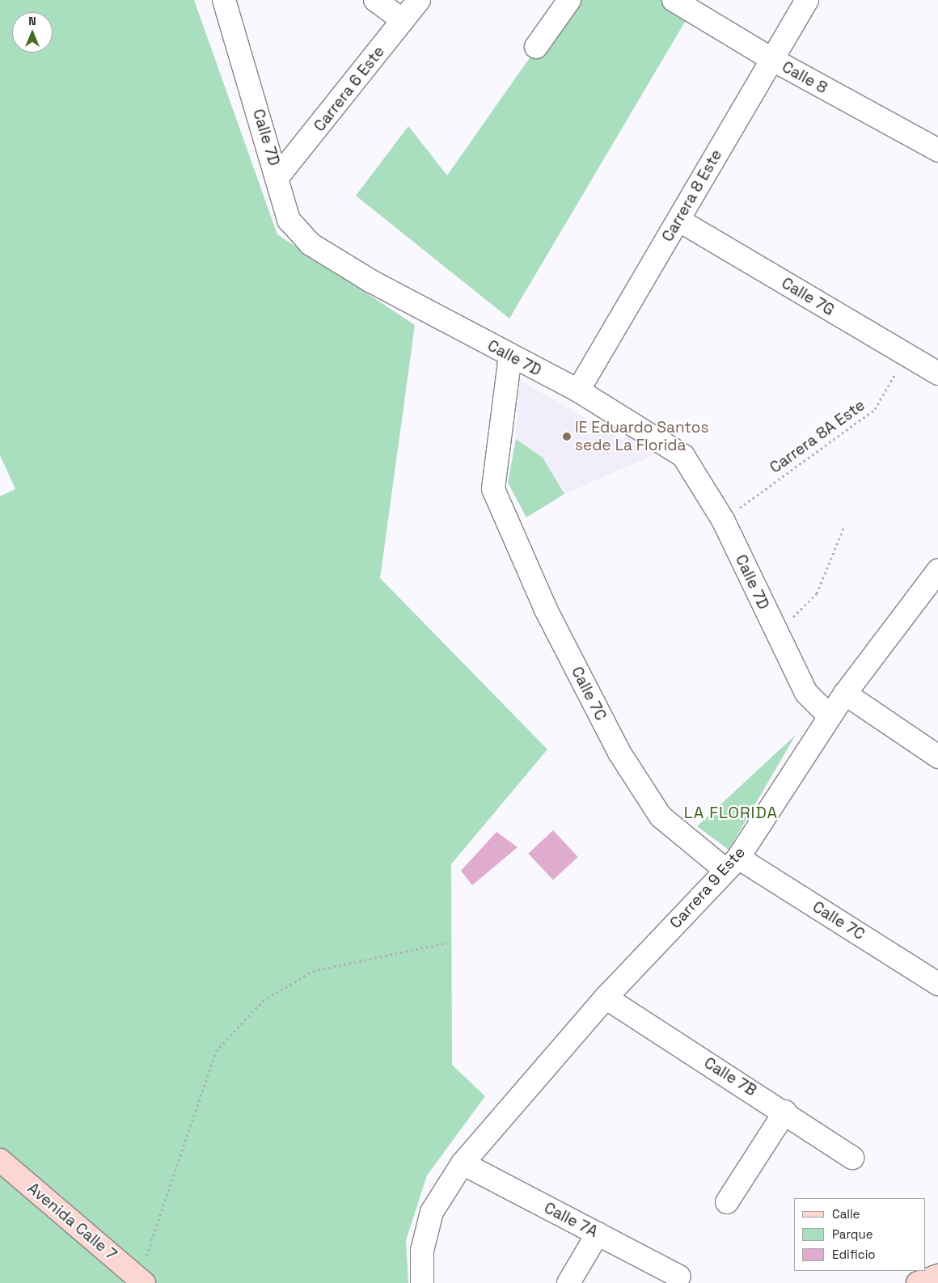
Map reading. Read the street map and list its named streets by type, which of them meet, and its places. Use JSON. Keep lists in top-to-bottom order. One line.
{"streets":{"main road":["Avenida Calle 7"],"street":["Calle 8","Carrera 6 Este","Calle 7D","Carrera 8 Este","Calle 7G","Calle 7C","Carrera 9 Este","Calle 7B","Calle 7A"],"path":["Carrera 8A Este"]},"crossings":[["Calle 8","Carrera 8 Este"],["Carrera 6 Este","Calle 7D"],["Calle 7D","Carrera 8 Este"],["Calle 7D","Carrera 8A Este"],["Calle 7D","Calle 7C"],["Calle 7D","Carrera 9 Este"],["Carrera 8 Este","Calle 7G"],["Calle 7G","Carrera 8A Este"],["Calle 7C","Carrera 9 Este"],["Carrera 9 Este","Calle 7B"],["Carrera 9 Este","Calle 7A"]],"districts":["LA FLORIDA"],"places":["IE Eduardo Santos sede La Florida"],"legend":["Calle","Parque","Edificio"],"north":"top"}
